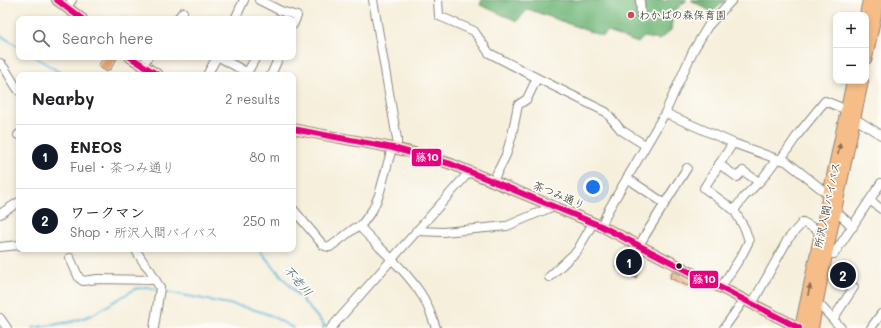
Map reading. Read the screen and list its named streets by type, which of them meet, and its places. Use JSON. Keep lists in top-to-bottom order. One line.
{"streets":{"highway":["所沢入間バイパス"],"main road":["茶つみ通り"]},"crossings":[["茶つみ通り","所沢入間バイパス"]],"water":["不老川"],"places":["わかばの森保育園"],"lines":["transit line 藤10"],"page":{"map_buttons":["+","−"],"search":"Search here","heading":["Nearby","2 results"],"list":[{"mark":"1","name":"ENEOS","note":"Fuel · 茶つみ通り","value":"80 m"},{"mark":"2","name":"ワークマン","note":"Shop · 所沢入間バイパス","value":"250 m"}],"pins":["1","2"]}}
